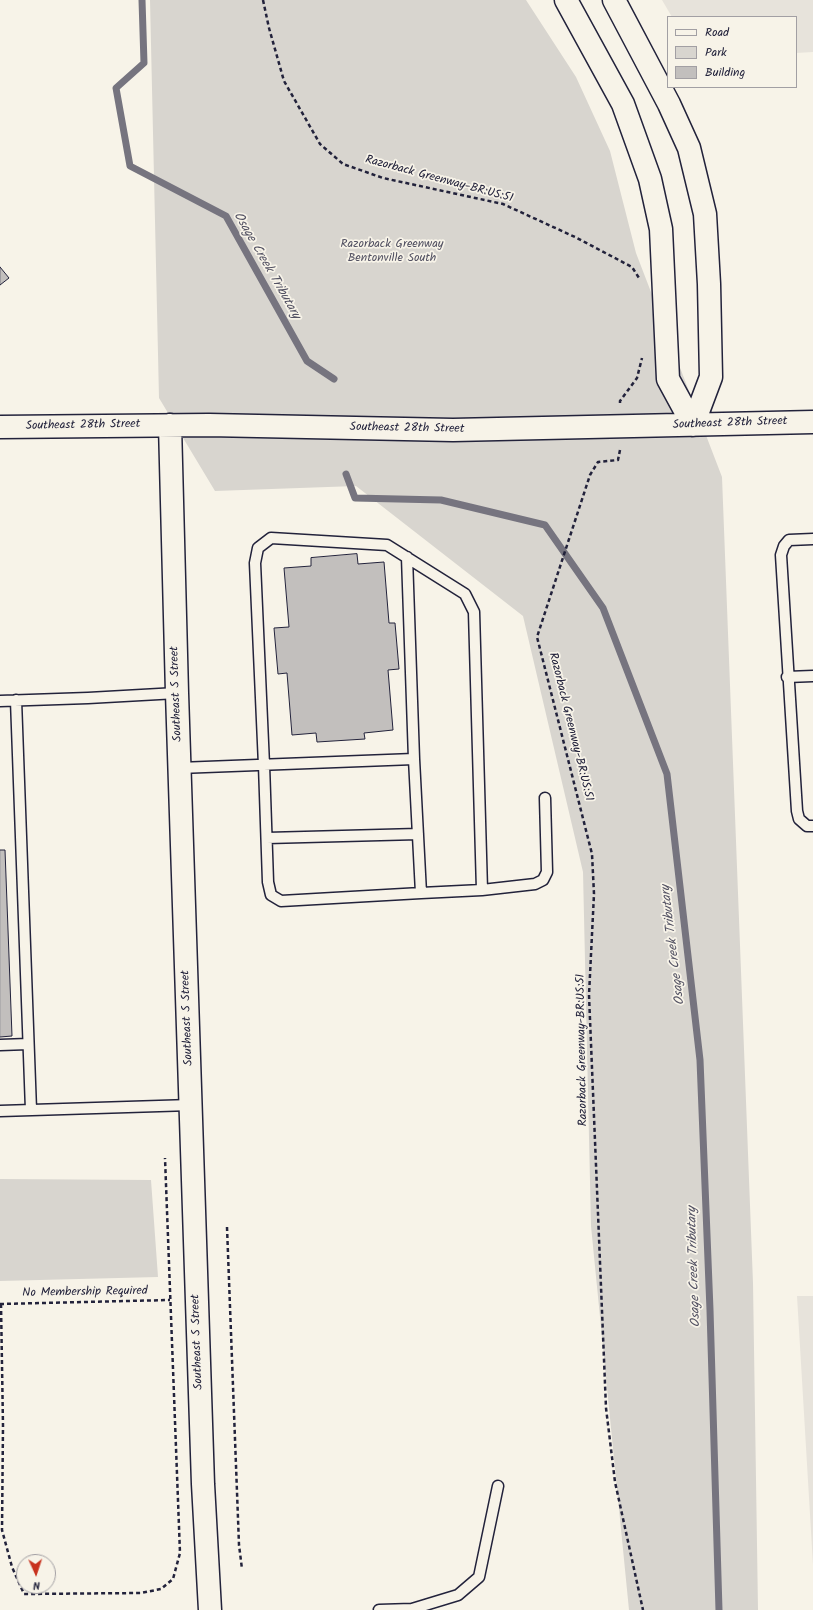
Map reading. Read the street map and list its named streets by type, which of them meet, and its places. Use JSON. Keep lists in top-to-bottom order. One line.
{"streets":{"main road":["Southeast 28th Street","Southeast S Street"],"path":["Razorback Greenway-BR:US:51","No Membership Required"]},"crossings":[["Southeast 28th Street","Southeast S Street"]],"water":["Osage Creek Tributary"],"parks":["Razorback Greenway Bentonville South"],"legend":["Road","Park","Building"],"north":"bottom"}
